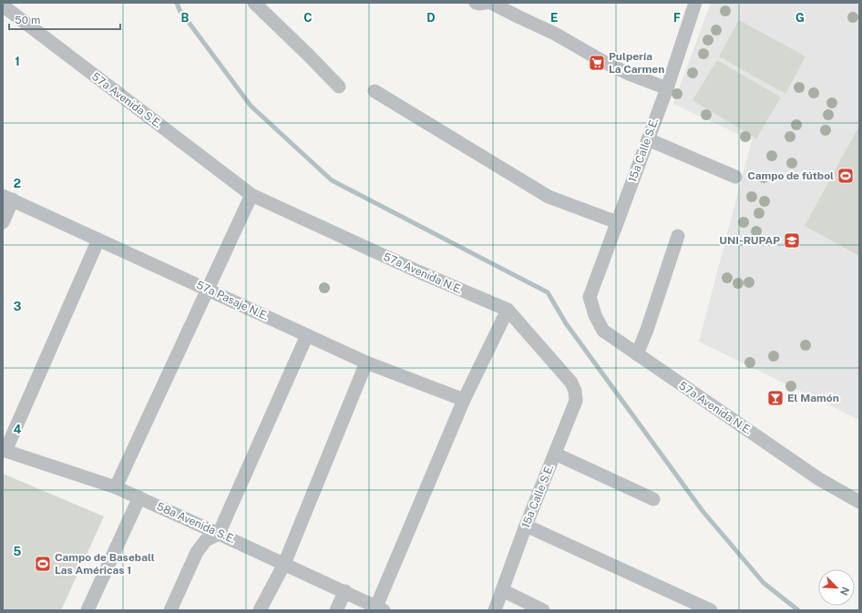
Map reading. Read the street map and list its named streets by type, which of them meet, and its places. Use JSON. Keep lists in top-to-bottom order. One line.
{"streets":{"street":["57a Avenida S.E.","15a Calle S.E.","57a Avenida N.E.","57a Pasaje N.E.","58a Avenida S.E."]},"crossings":[["57a Avenida S.E.","57a Avenida N.E."],["15a Calle S.E.","57a Avenida N.E."]],"places":{"supermarket":["Pulpería La Carmen"],"sports":["Campo de fútbol","Campo de Baseball Las Américas 1"],"school or university":["UNI-RUPAP"],"bar":["El Mamón"]},"scale_bar":"50 m","north":"bottom right","grid":{"columns":["B","C","D","E","F","G"],"rows":["1","2","3","4","5"]}}
